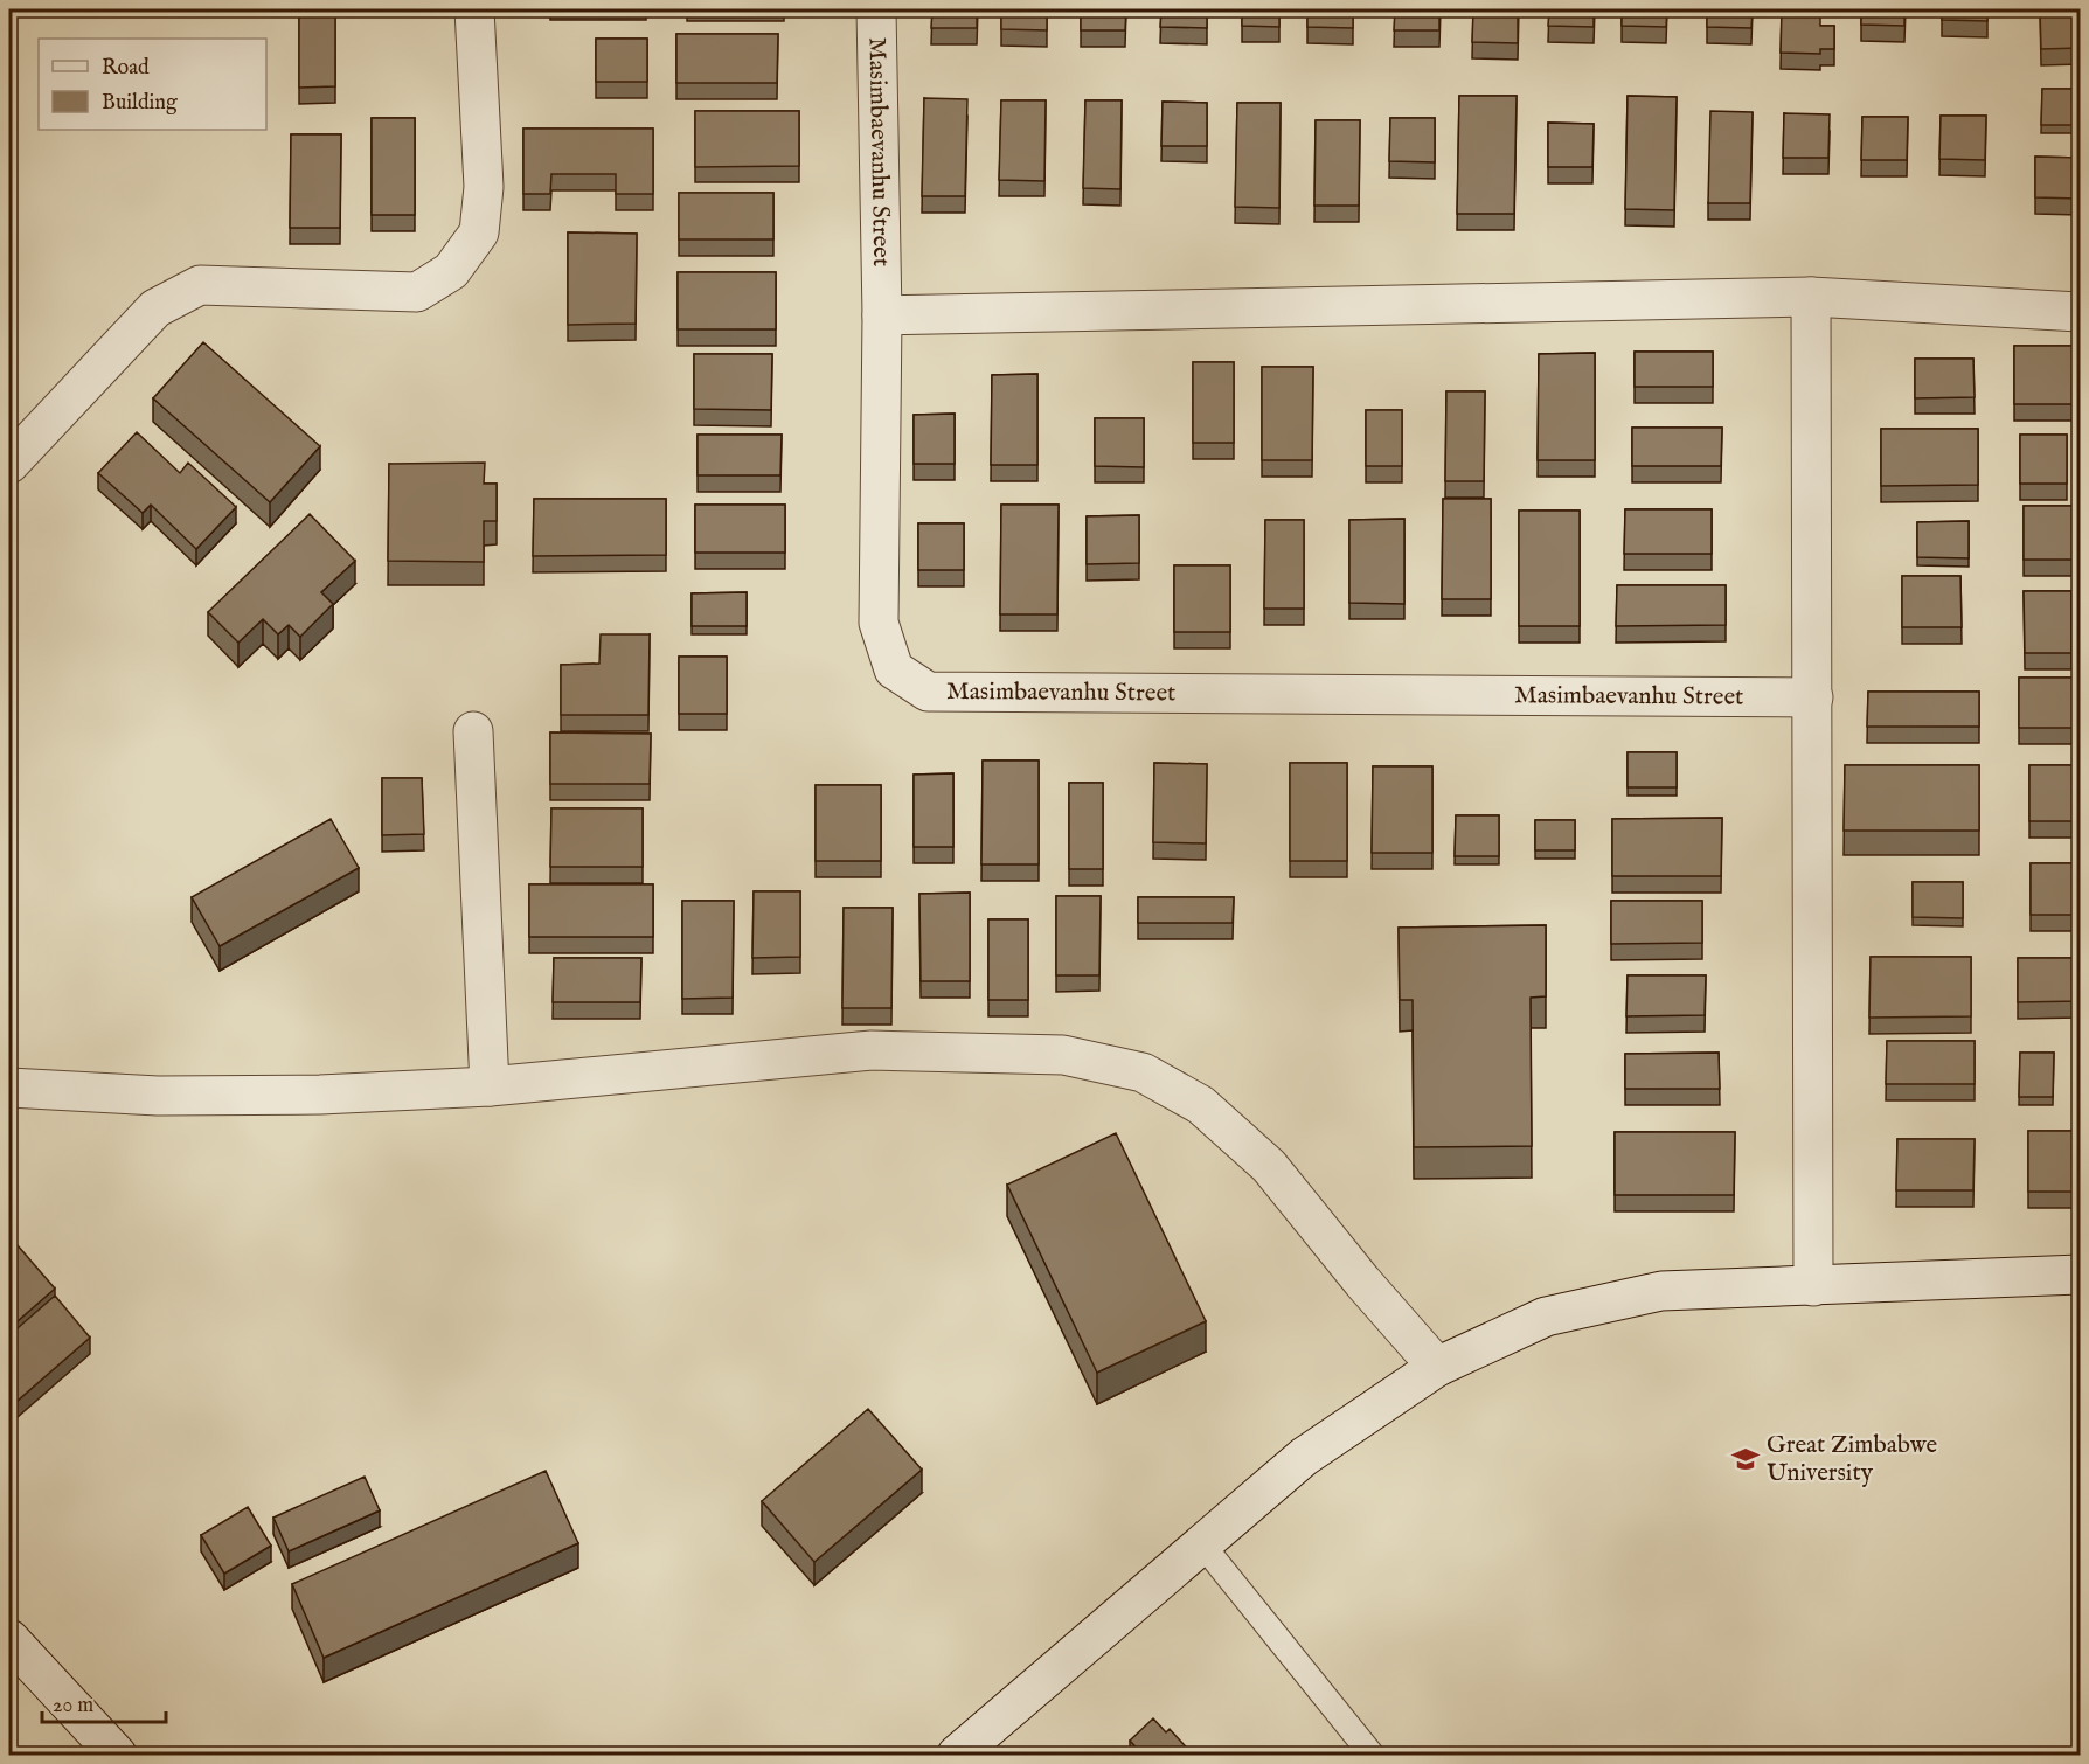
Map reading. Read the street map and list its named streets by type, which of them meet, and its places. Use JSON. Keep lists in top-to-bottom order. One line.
{"streets":{"street":["Masimbaevanhu Street"]},"places":{"school or university":["Great Zimbabwe University"]},"legend":["Road","Building"],"scale_bar":"20 m"}
